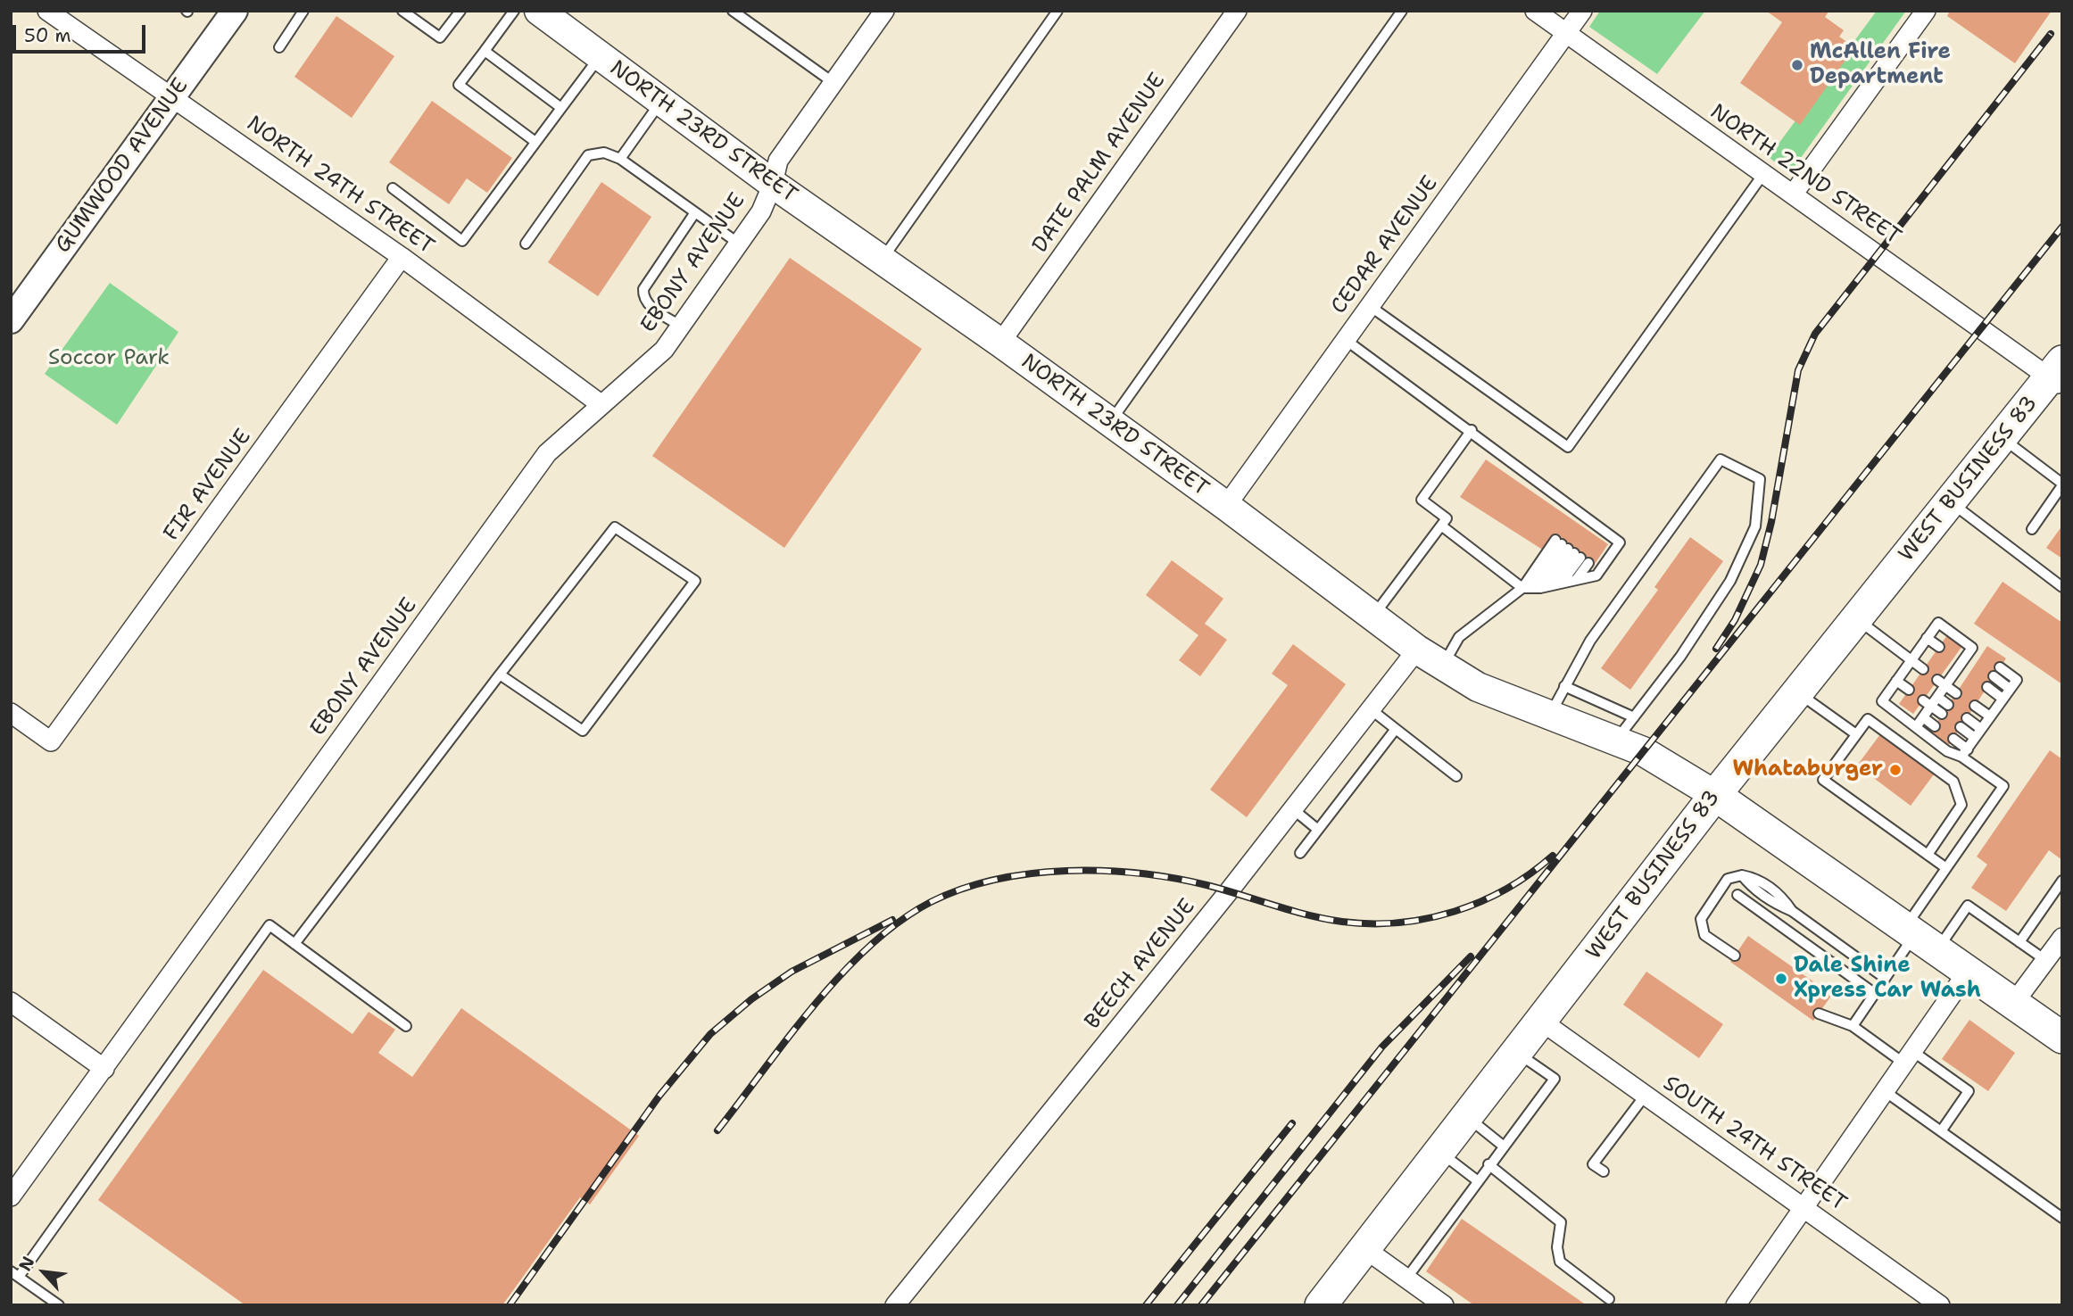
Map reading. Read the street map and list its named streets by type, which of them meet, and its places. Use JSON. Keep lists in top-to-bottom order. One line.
{"streets":{"main road":["NORTH 23RD STREET","WEST BUSINESS 83"],"street":["DATE PALM AVENUE","GUMWOOD AVENUE","NORTH 22ND STREET","NORTH 24TH STREET","CEDAR AVENUE","EBONY AVENUE","FIR AVENUE","BEECH AVENUE","SOUTH 24TH STREET"]},"crossings":[["NORTH 23RD STREET","DATE PALM AVENUE"],["NORTH 23RD STREET","CEDAR AVENUE"],["NORTH 23RD STREET","EBONY AVENUE"],["NORTH 23RD STREET","WEST BUSINESS 83"],["NORTH 23RD STREET","BEECH AVENUE"],["GUMWOOD AVENUE","NORTH 24TH STREET"],["NORTH 22ND STREET","CEDAR AVENUE"],["NORTH 22ND STREET","WEST BUSINESS 83"],["NORTH 24TH STREET","EBONY AVENUE"],["NORTH 24TH STREET","FIR AVENUE"],["WEST BUSINESS 83","SOUTH 24TH STREET"]],"parks":["Soccor Park"],"places":["McAllen Fire Department","Whataburger","Dale Shine Xpress Car Wash"],"scale_bar":"50 m","north":"top left"}
